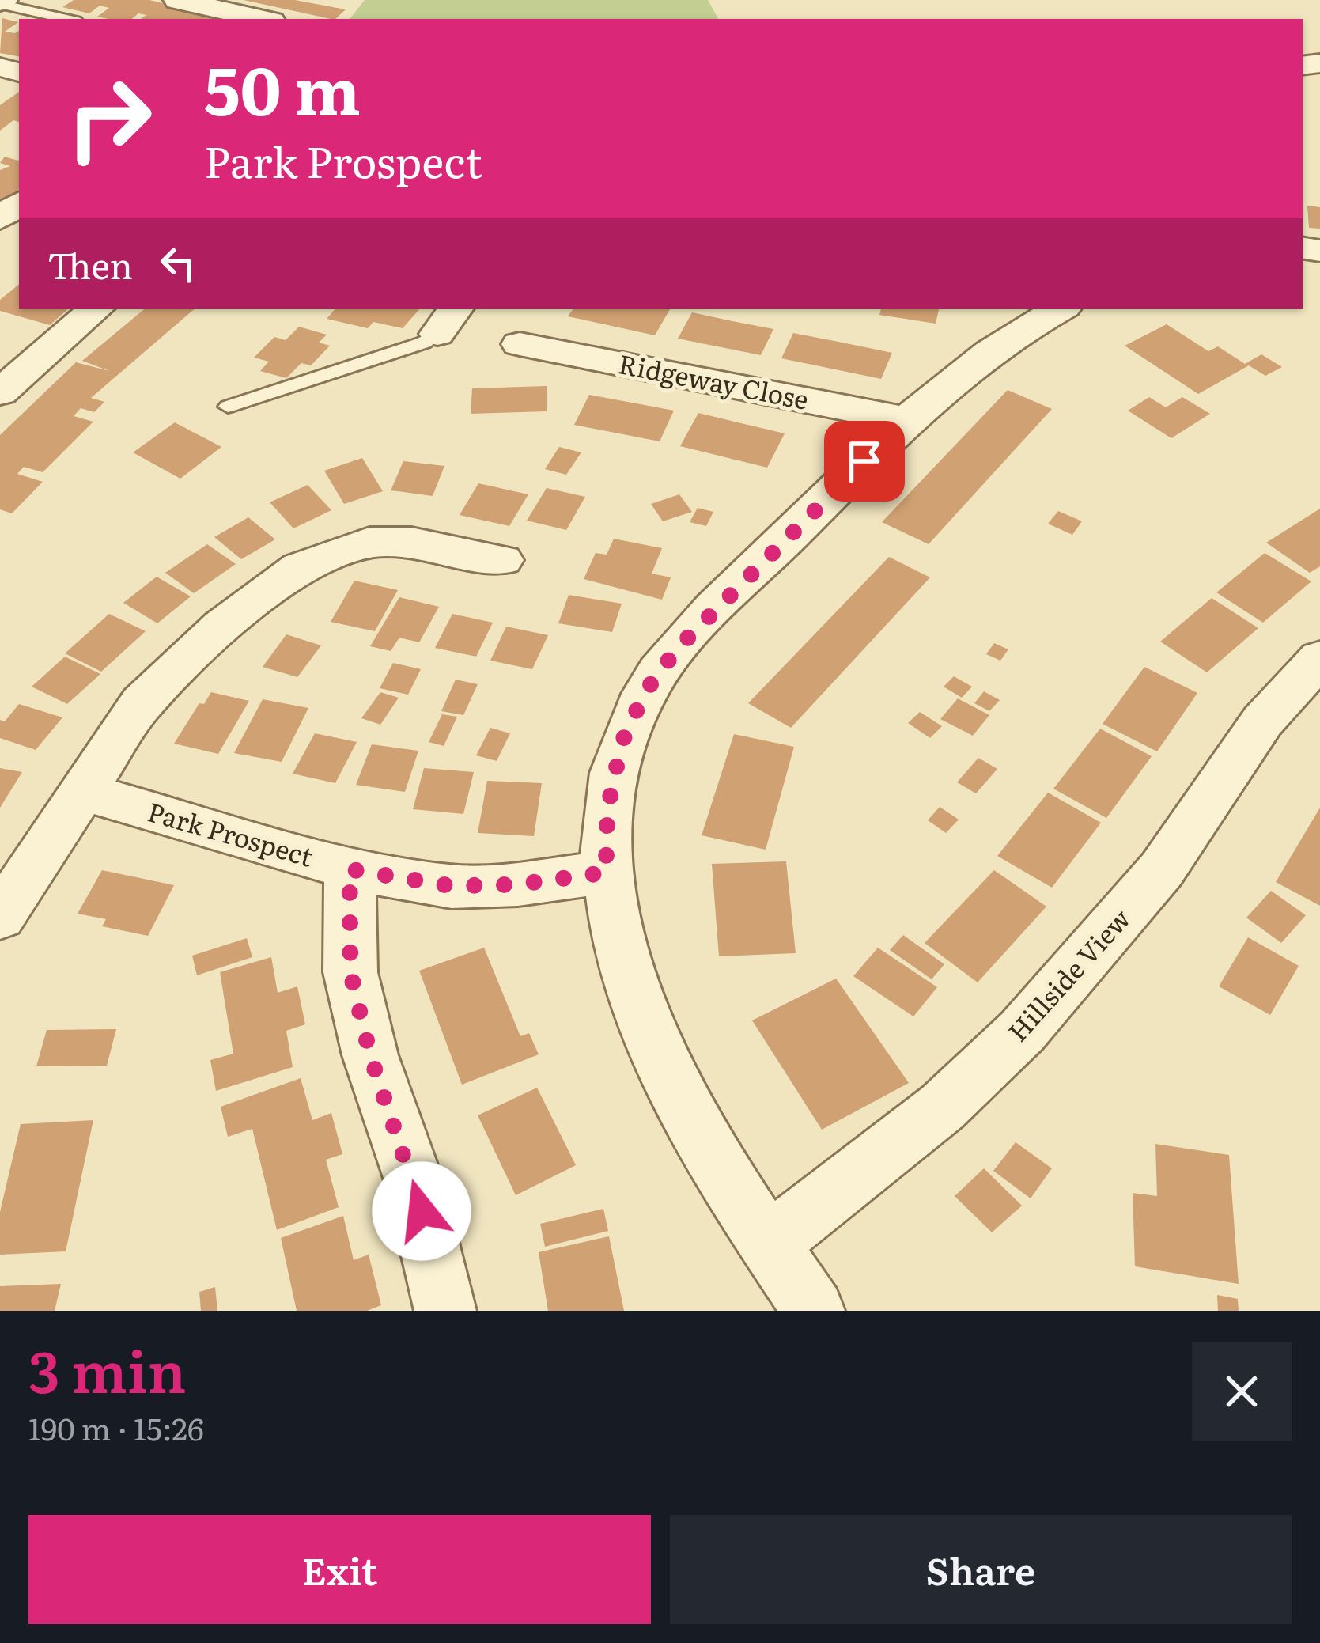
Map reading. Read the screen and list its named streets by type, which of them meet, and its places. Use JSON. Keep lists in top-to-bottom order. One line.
{"streets":{"street":["Ridgeway Close","Park Prospect","Hillside View"]},"page":{"turn":["50 m","Park Prospect"],"then":"Then","heading":["3 min","190 m · 15:26"],"buttons":["Exit","Share"]}}
